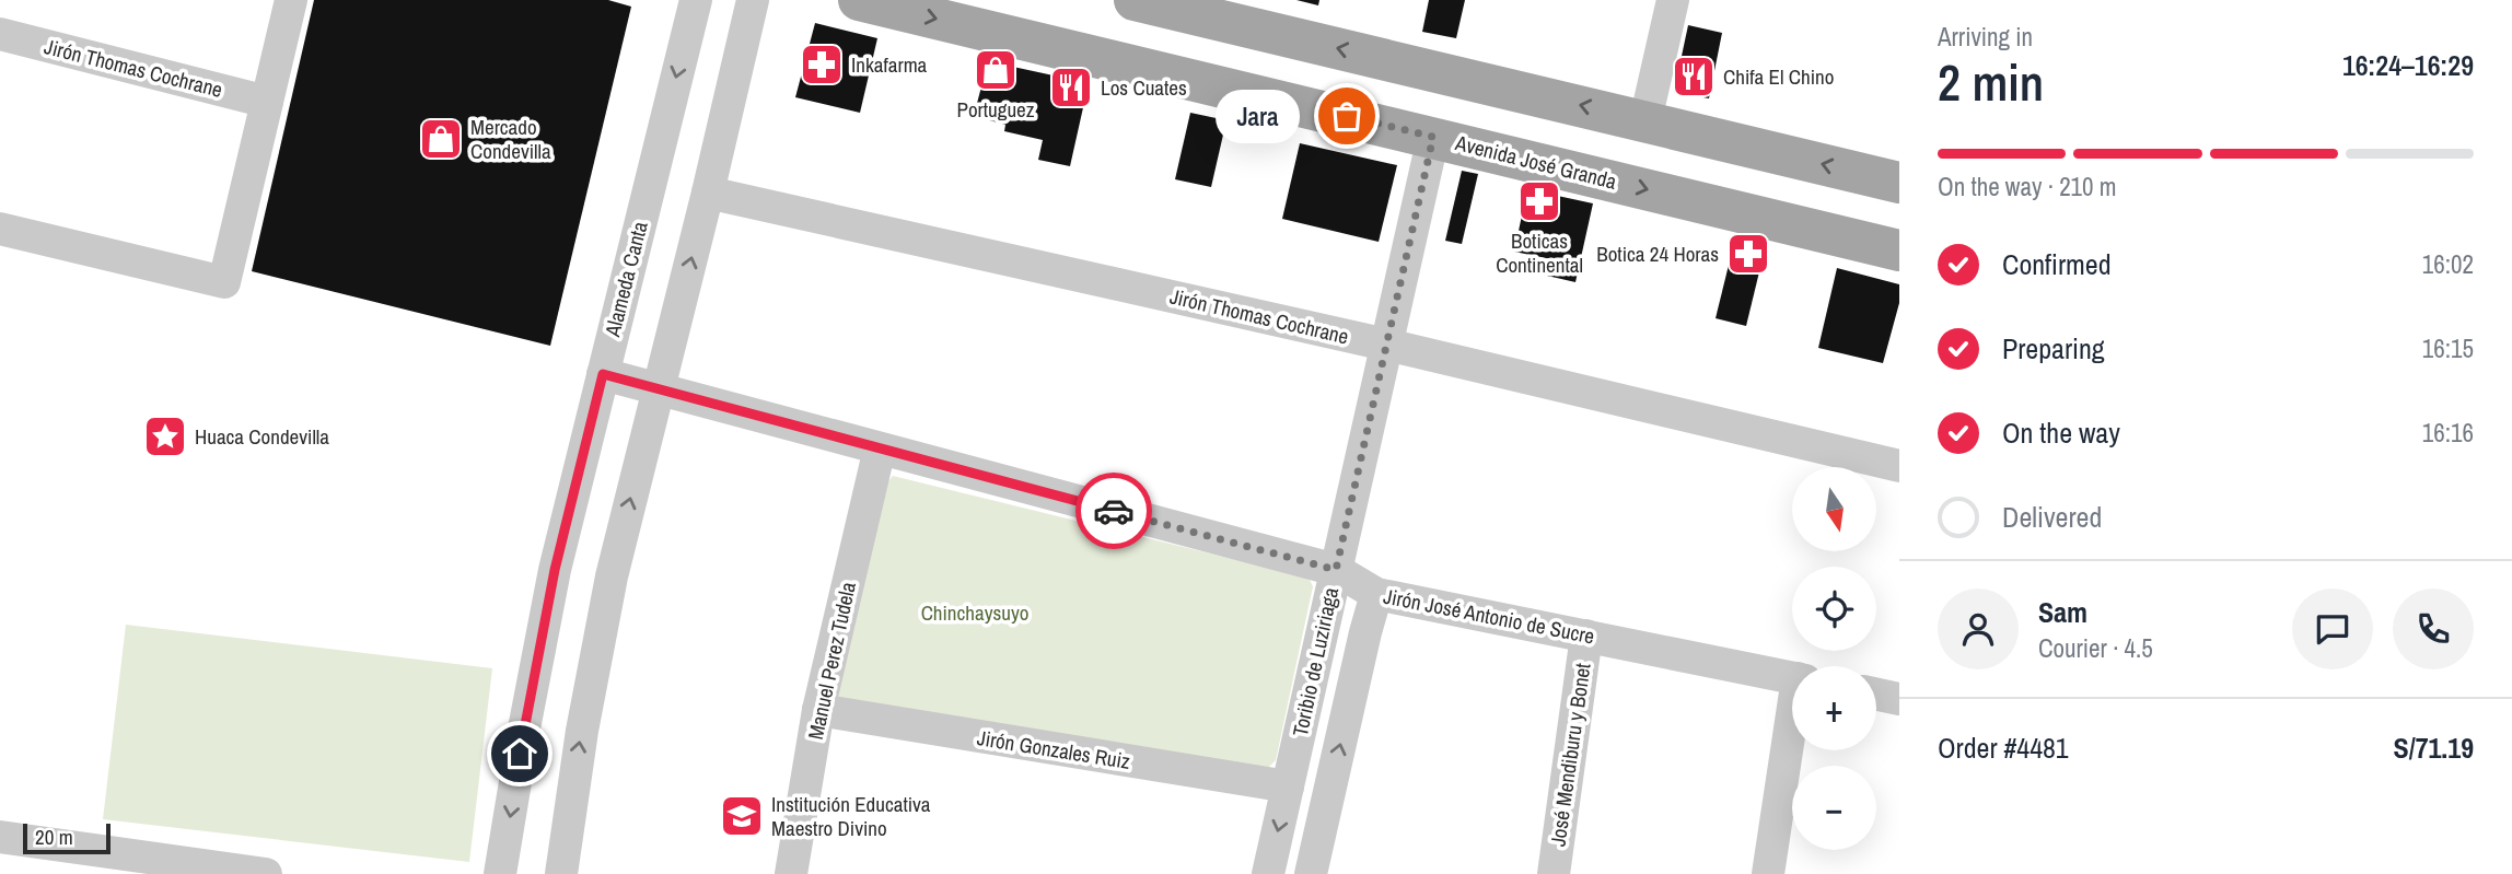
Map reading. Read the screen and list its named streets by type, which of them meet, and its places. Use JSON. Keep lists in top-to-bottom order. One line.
{"streets":{"main road":["Avenida José Granda"],"street":["Jirón Thomas Cochrane","Alameda Canta","Jirón José Antonio de Sucre","Manuel Perez Tudela","Toribio de Luziriaga","Jirón Gonzales Ruiz","José Mendiburu y Bonet"]},"crossings":[["Jirón Thomas Cochrane","Toribio de Luziriaga"],["Avenida José Granda","Toribio de Luziriaga"],["Alameda Canta","Jirón José Antonio de Sucre"],["Jirón José Antonio de Sucre","Manuel Perez Tudela"],["Jirón José Antonio de Sucre","Toribio de Luziriaga"],["Jirón José Antonio de Sucre","José Mendiburu y Bonet"],["Manuel Perez Tudela","Jirón Gonzales Ruiz"],["Toribio de Luziriaga","Jirón Gonzales Ruiz"]],"parks":["Chinchaysuyo"],"places":{"pharmacy":["Inkafarma","Boticas Continental","Botica 24 Horas"],"shop":["Portuguez","Mercado Condevilla"],"restaurant":["Chifa El Chino","Los Cuates"],"other":["Jara"],"place":["Huaca Condevilla"],"school or university":["Institución Educativa Maestro Divino"]},"scale_bar":"20 m","north":"bottom","page":{"heading":["2 min","Arriving in","16:24–16:29"],"panel":["Sam","Courier · 4.5","Order #4481","S/71.19"],"bubble":"Jara","bar":"On the way · 210 m","list":[["Confirmed","16:02"],["Preparing","16:15"],["On the way","16:16"],"Delivered"],"map_buttons":["+","−"],"scale":"20 m"}}
